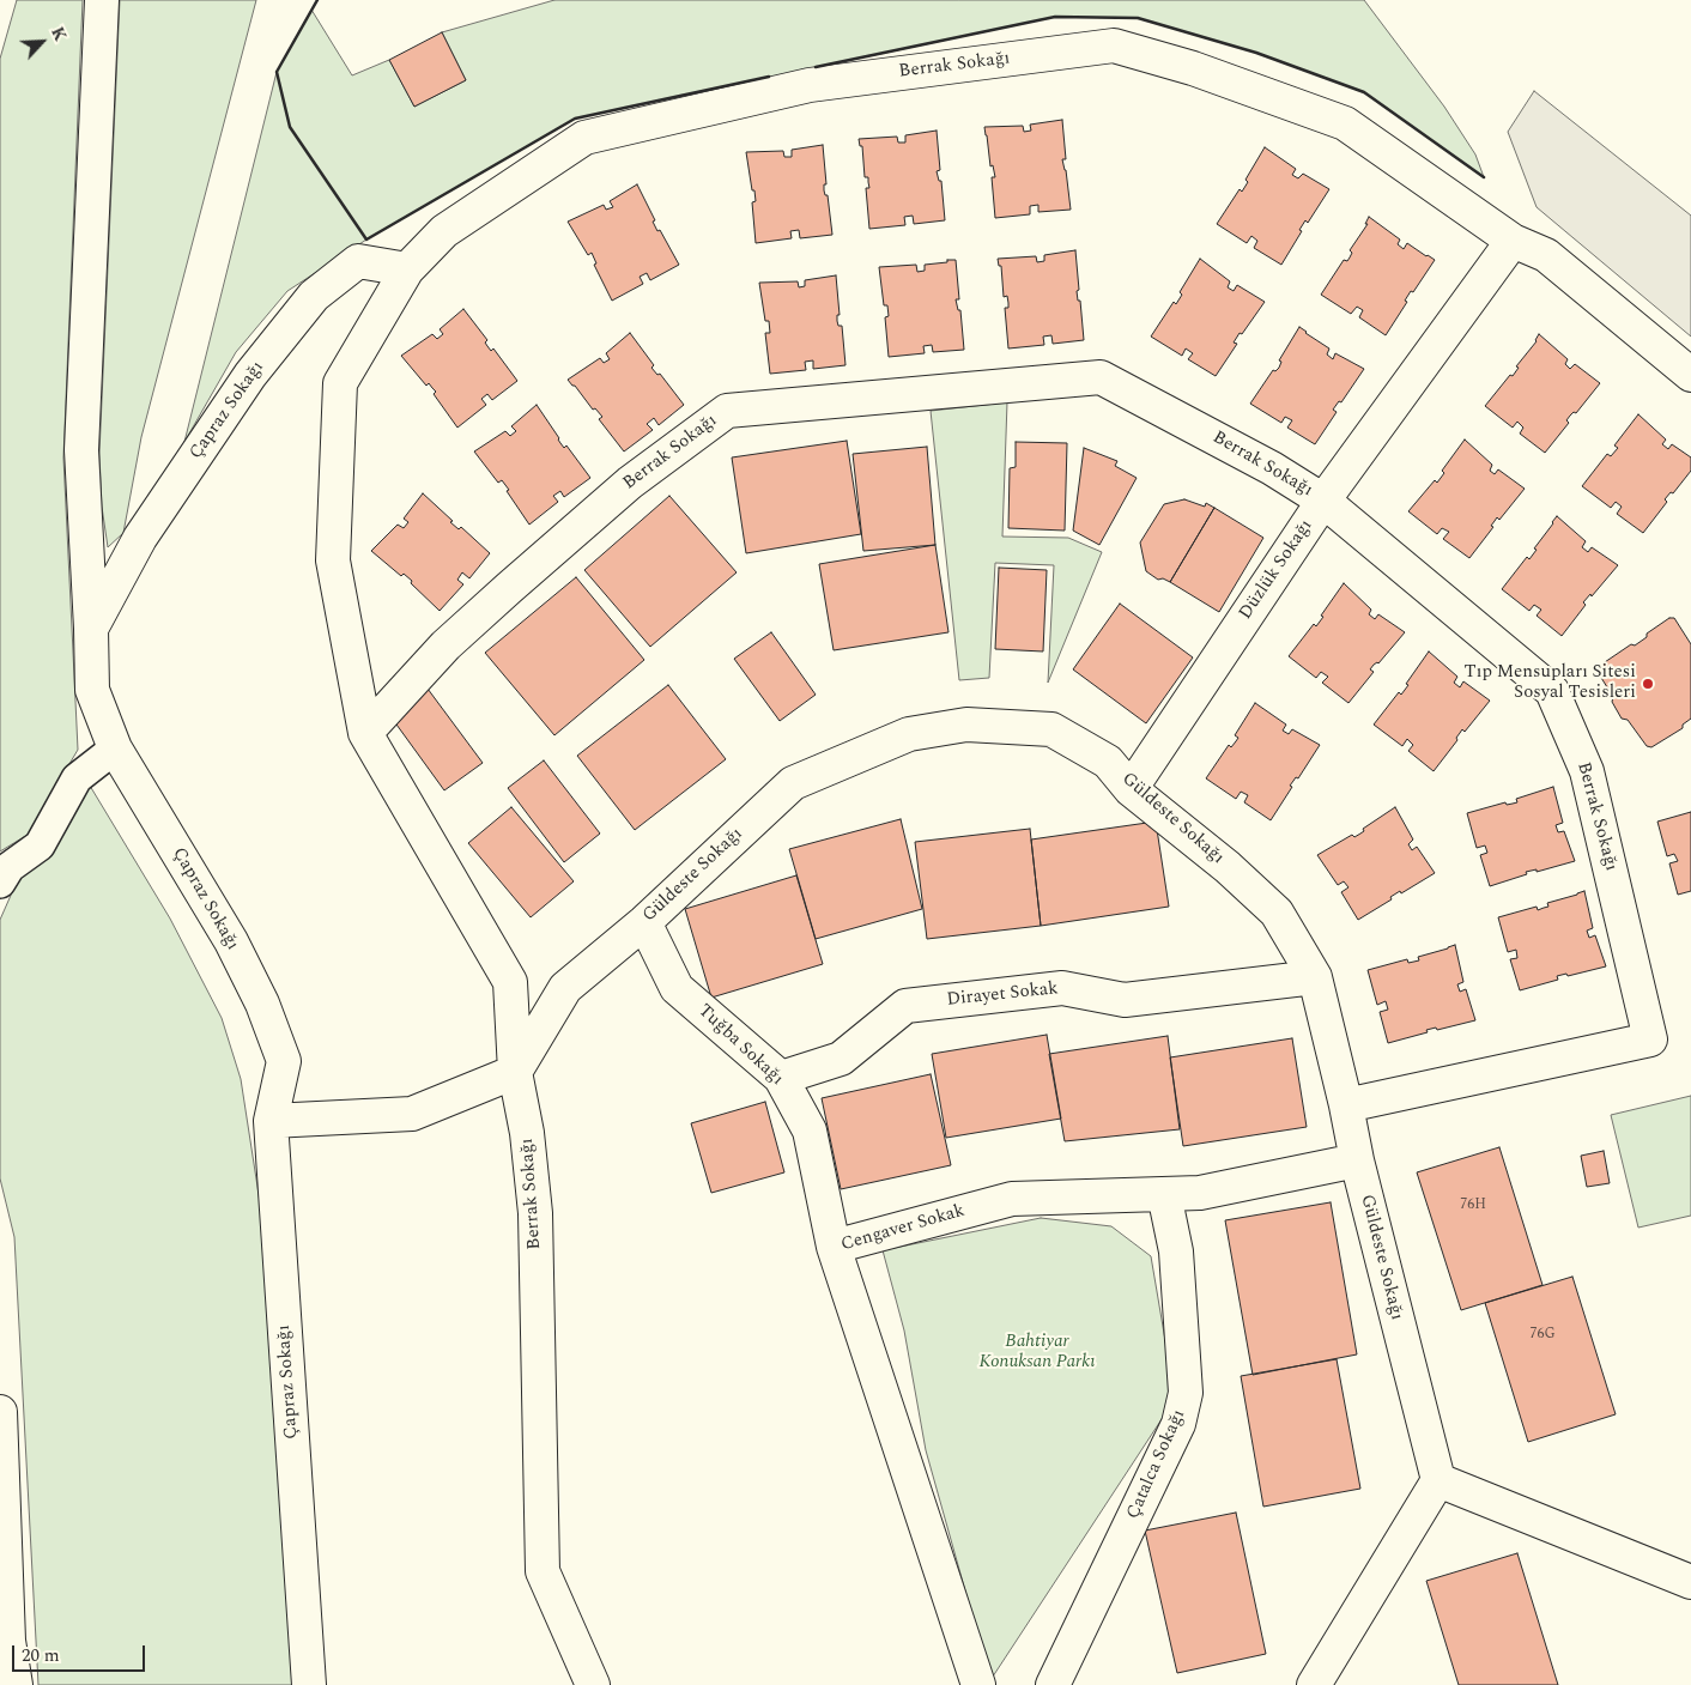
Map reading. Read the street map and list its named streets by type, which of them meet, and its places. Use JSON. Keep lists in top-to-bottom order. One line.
{"streets":{"street":["Berrak Sokağı","Çapraz Sokağı","Düzlük Sokağı","Güldeste Sokağı","Dirayet Sokak","Tuğba Sokağı","Cengaver Sokak","Çatalca Sokağı"]},"crossings":[["Berrak Sokağı","Çapraz Sokağı"],["Berrak Sokağı","Düzlük Sokağı"],["Berrak Sokağı","Güldeste Sokağı"],["Düzlük Sokağı","Güldeste Sokağı"],["Güldeste Sokağı","Dirayet Sokak"],["Güldeste Sokağı","Tuğba Sokağı"],["Güldeste Sokağı","Cengaver Sokak"],["Dirayet Sokak","Tuğba Sokağı"],["Tuğba Sokağı","Cengaver Sokak"],["Cengaver Sokak","Çatalca Sokağı"]],"parks":["Bahtiyar Konuksan Parkı"],"places":["Tıp Mensupları Sitesi Sosyal Tesisleri"],"house_numbers":["76H","76G"],"scale_bar":"20 m","north":"top right"}
